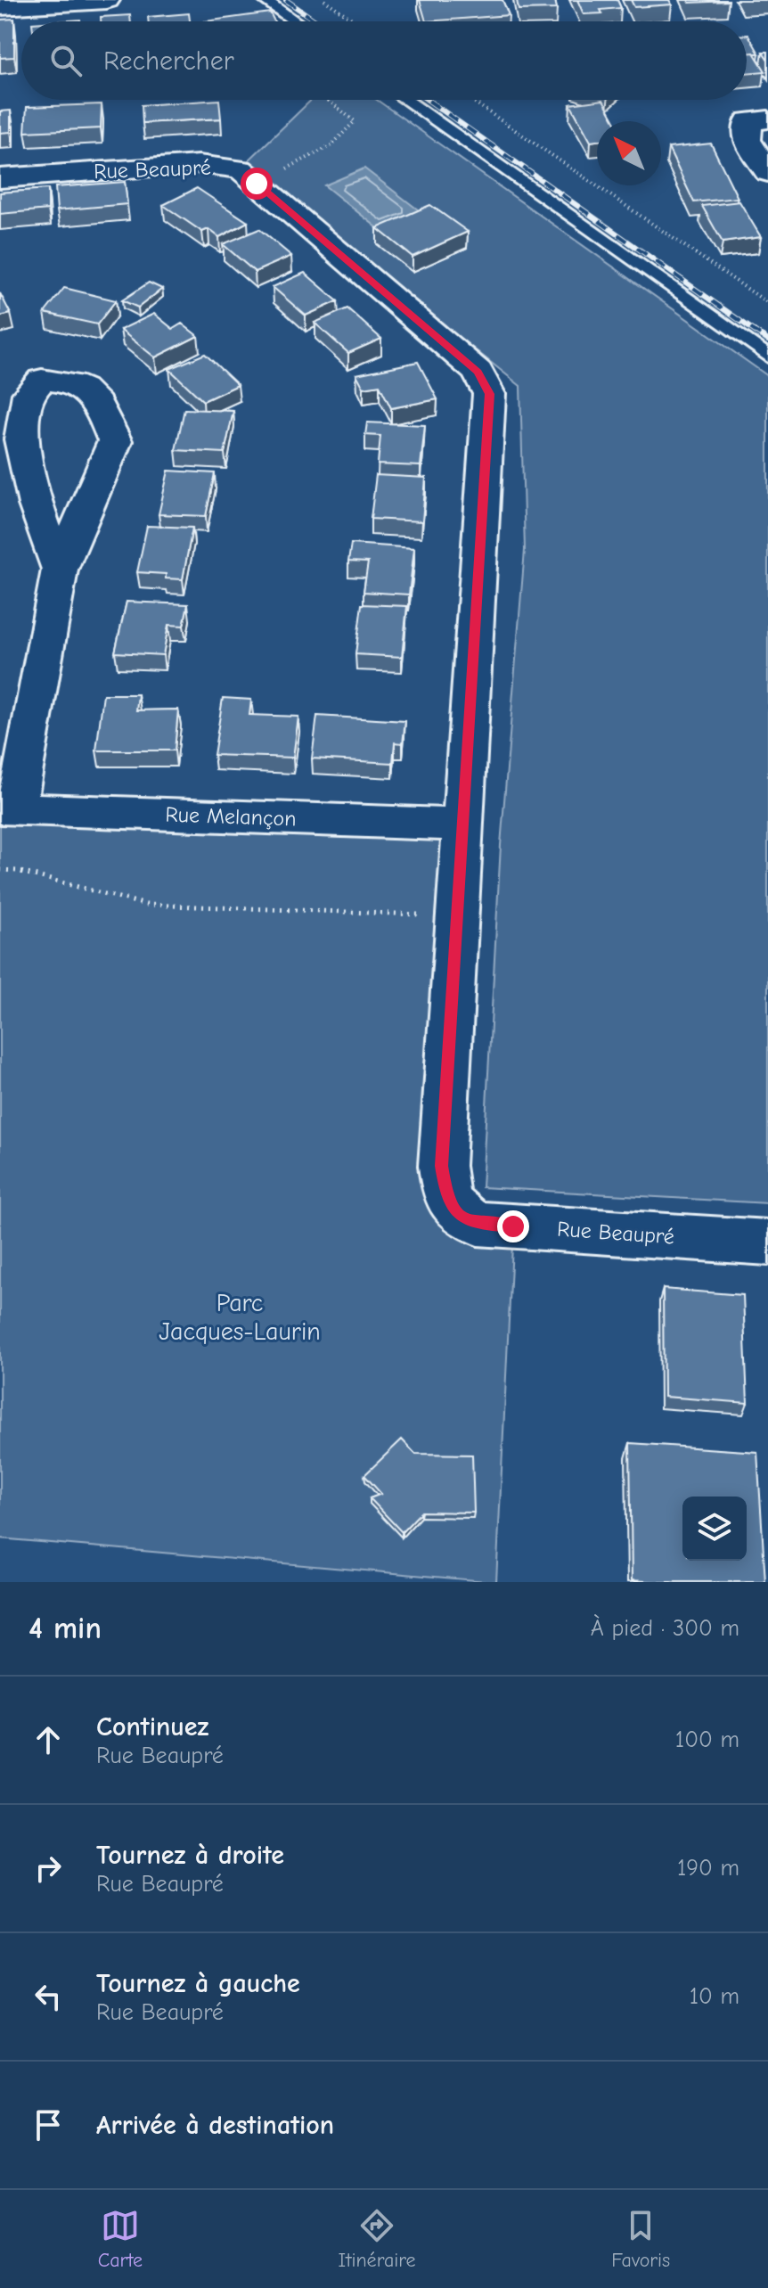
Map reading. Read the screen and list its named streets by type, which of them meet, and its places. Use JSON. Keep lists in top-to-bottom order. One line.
{"streets":{"street":["Rue Beaupré","Rue Melançon"]},"crossings":[["Rue Beaupré","Rue Melançon"]],"parks":["Parc Jacques-Laurin"],"north":"top left","page":{"search":"Rechercher","heading":["4 min","À pied · 300 m"],"list":[["Continuez","Rue Beaupré","100 m"],["Tournez à droite","Rue Beaupré","190 m"],["Tournez à gauche","Rue Beaupré","10 m"],"Arrivée à destination"],"nav":["Carte","Itinéraire","Favoris"]}}
